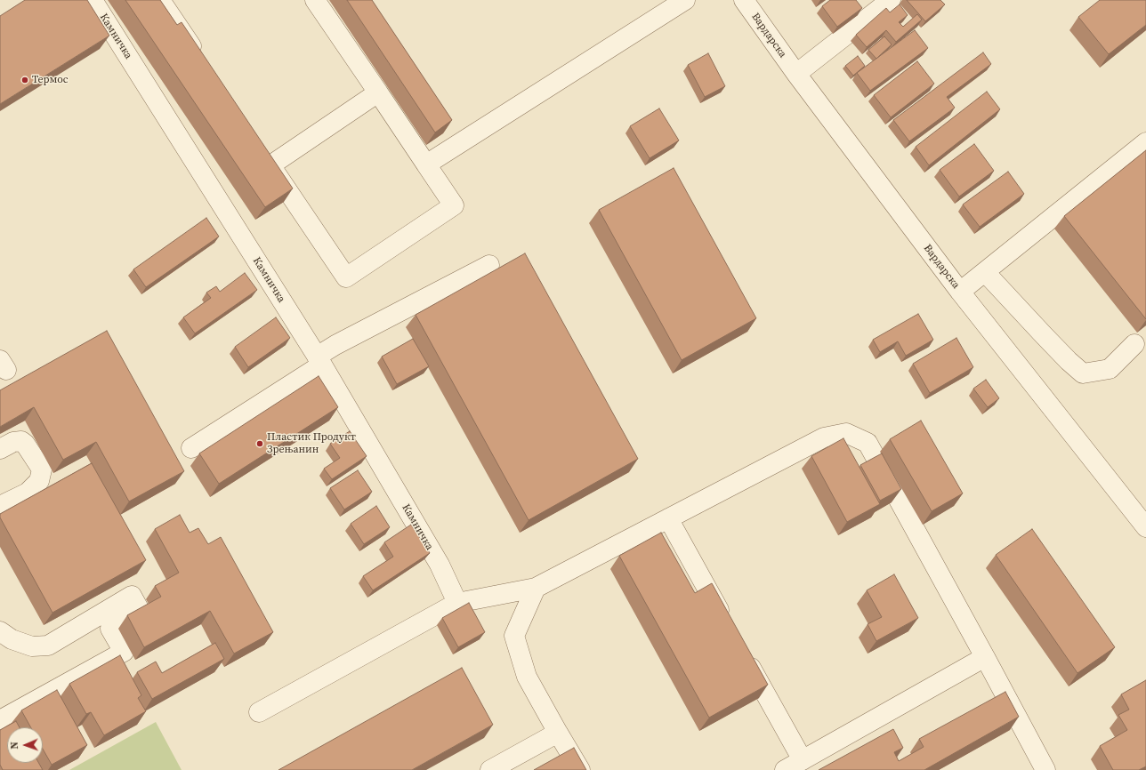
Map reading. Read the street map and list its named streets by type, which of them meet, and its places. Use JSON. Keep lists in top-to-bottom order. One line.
{"streets":{"street":["Вардарска","Камничка"]},"places":["Термос","Пластик Продукт Зрењанин"],"north":"left"}
